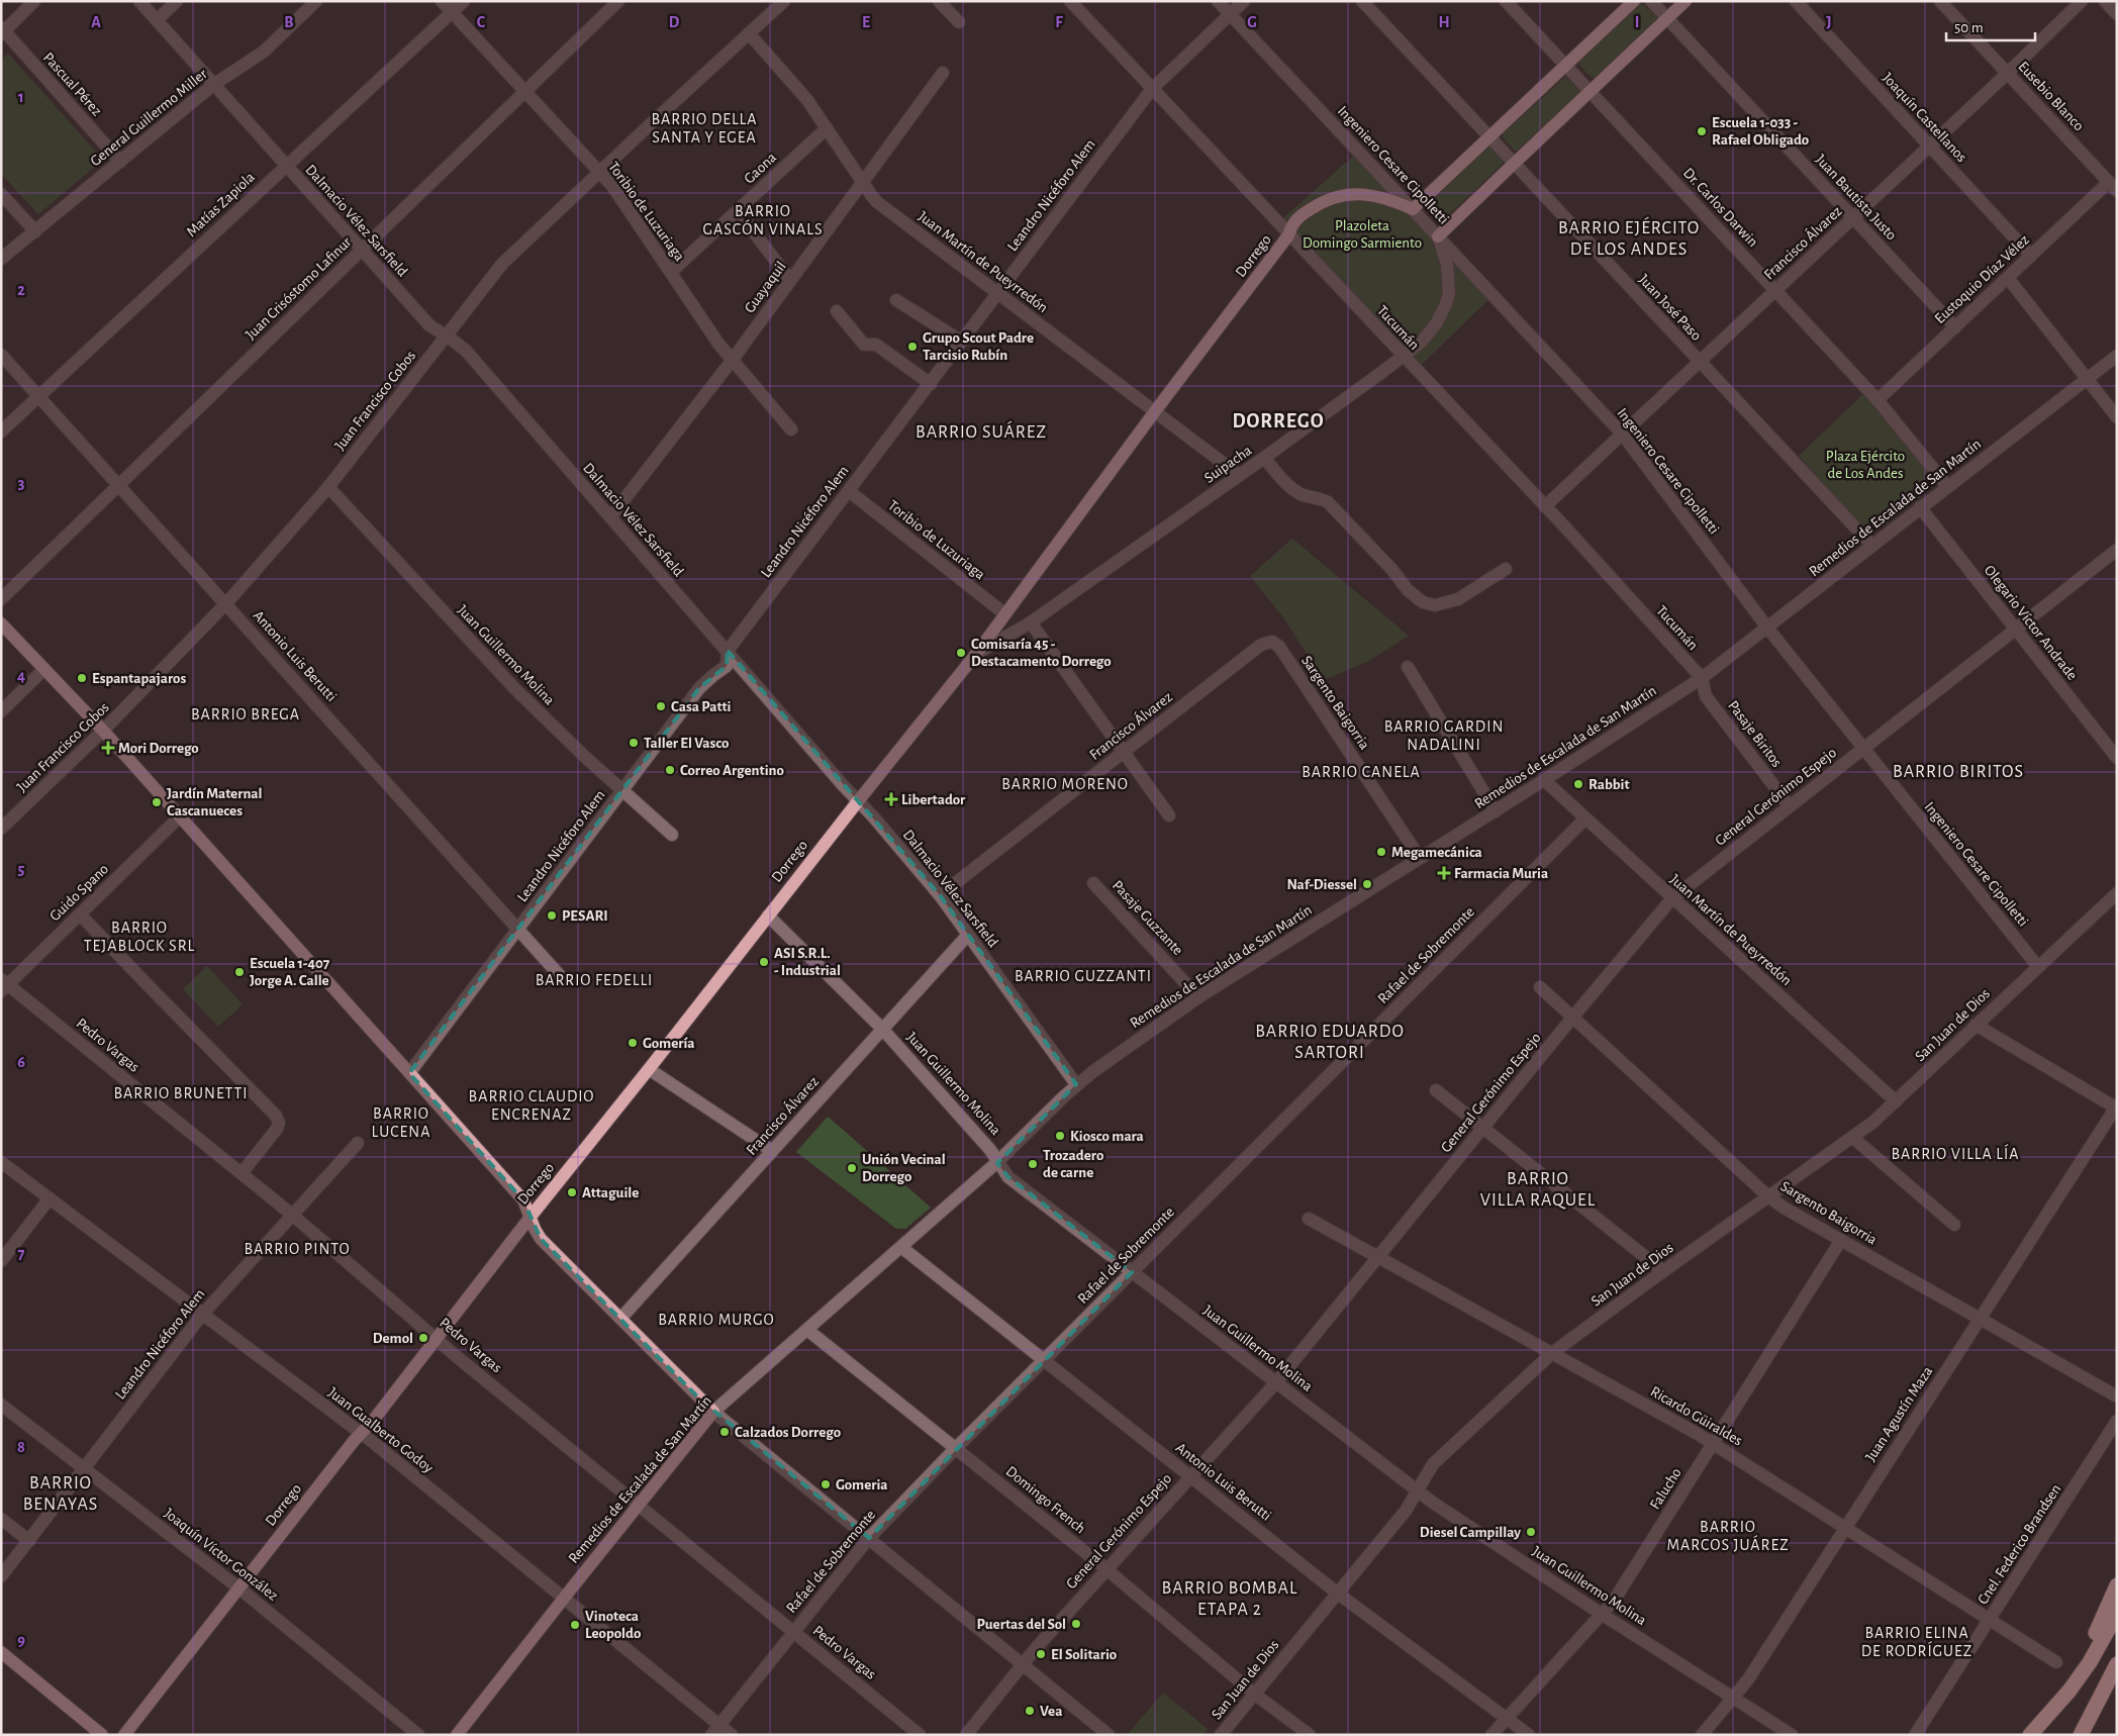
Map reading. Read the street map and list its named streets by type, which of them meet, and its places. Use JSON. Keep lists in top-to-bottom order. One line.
{"streets":{"main road":["Dorrego","Remedios de Escalada de San Martín"],"street":["Pascual Pérez","Eusebio Blanco","General Guillermo Miller","Joaquín Castellanos","Ingeniero Cesare Cipolletti","Gaona","Leandro Nicéforo Alem","Juan Bautista Justo","Matías Zapiola","Dr. Carlos Darwin","Toribio de Luzuriaga","Dalmacio Vélez Sarsfield","Francisco Álvarez","Juan Martín de Pueyrredón","Eustoquio Díaz Vélez","Guayaquil","Juan Crisóstomo Lafinur","Juan José Paso","Tucumán","Juan Francisco Cobos","Suipacha","Olegario Víctor Andrade","Juan Guillermo Molina","Antonio Luis Berutti","Sargento Baigorria","Pasaje Biritos","General Gerónimo Espejo","Guido Spano","Pasaje Guzzante","Rafael de Sobremonte","San Juan de Dios","Pedro Vargas","Juan Agustín Maza","Ricardo Güiraldes","Juan Gualberto Godoy","Falucho","Domingo French","Cnel. Federico Brandsen","Joaquín Víctor González"]},"crossings":[["Pascual Pérez","General Guillermo Miller"],["Eusebio Blanco","Francisco Álvarez"],["Eusebio Blanco","Eustoquio Díaz Vélez"],["General Guillermo Miller","Dalmacio Vélez Sarsfield"],["Joaquín Castellanos","Francisco Álvarez"],["Joaquín Castellanos","Eustoquio Díaz Vélez"],["Ingeniero Cesare Cipolletti","Leandro Nicéforo Alem"],["Ingeniero Cesare Cipolletti","Francisco Álvarez"],["Ingeniero Cesare Cipolletti","Dorrego"],["Ingeniero Cesare Cipolletti","Suipacha"],["Ingeniero Cesare Cipolletti","Remedios de Escalada de San Martín"],["Ingeniero Cesare Cipolletti","General Gerónimo Espejo"],["Ingeniero Cesare Cipolletti","San Juan de Dios"],["Gaona","Toribio de Luzuriaga"],["Gaona","Juan Martín de Pueyrredón"],["Leandro Nicéforo Alem","Toribio de Luzuriaga"],["Leandro Nicéforo Alem","Dalmacio Vélez Sarsfield"],["Leandro Nicéforo Alem","Juan Martín de Pueyrredón"],["Leandro Nicéforo Alem","Tucumán"],["Leandro Nicéforo Alem","Juan Guillermo Molina"],["Leandro Nicéforo Alem","Antonio Luis Berutti"],["Leandro Nicéforo Alem","Pedro Vargas"],["Leandro Nicéforo Alem","Juan Gualberto Godoy"],["Leandro Nicéforo Alem","Joaquín Víctor González"],["Juan Bautista Justo","Francisco Álvarez"],["Juan Bautista Justo","Eustoquio Díaz Vélez"],["Matías Zapiola","Toribio de Luzuriaga"],["Matías Zapiola","Dalmacio Vélez Sarsfield"],["Matías Zapiola","Antonio Luis Berutti"],["Dr. Carlos Darwin","Francisco Álvarez"],["Dr. Carlos Darwin","Eustoquio Díaz Vélez"],["Dr. Carlos Darwin","Remedios de Escalada de San Martín"],["Toribio de Luzuriaga","Dorrego"],["Toribio de Luzuriaga","Guayaquil"],["Toribio de Luzuriaga","Juan Crisóstomo Lafinur"],["Toribio de Luzuriaga","Juan Francisco Cobos"],["Dalmacio Vélez Sarsfield","Francisco Álvarez"],["Dalmacio Vélez Sarsfield","Dorrego"],["Dalmacio Vélez Sarsfield","Guayaquil"],["Dalmacio Vélez Sarsfield","Juan Crisóstomo Lafinur"],["Dalmacio Vélez Sarsfield","Juan Francisco Cobos"],["Dalmacio Vélez Sarsfield","Remedios de Escalada de San Martín"],["Francisco Álvarez","Juan José Paso"],["Francisco Álvarez","Tucumán"],["Francisco Álvarez","Juan Guillermo Molina"],["Francisco Álvarez","Sargento Baigorria"],["Dorrego","Juan Martín de Pueyrredón"],["Dorrego","Tucumán"],["Dorrego","Suipacha"],["Dorrego","Juan Guillermo Molina"],["Dorrego","Pedro Vargas"],["Dorrego","Juan Gualberto Godoy"],["Dorrego","Joaquín Víctor González"],["Juan Martín de Pueyrredón","Guayaquil"],["Juan Martín de Pueyrredón","Juan Francisco Cobos"],["Juan Martín de Pueyrredón","Suipacha"],["Juan Martín de Pueyrredón","Remedios de Escalada de San Martín"],["Juan Martín de Pueyrredón","General Gerónimo Espejo"],["Juan Martín de Pueyrredón","Rafael de Sobremonte"],["Juan Martín de Pueyrredón","San Juan de Dios"],["Juan Crisóstomo Lafinur","Antonio Luis Berutti"],["Juan José Paso","Remedios de Escalada de San Martín"],["Tucumán","Suipacha"],["Tucumán","Remedios de Escalada de San Martín"],["Tucumán","Pasaje Biritos"],["Juan Francisco Cobos","Juan Guillermo Molina"],["Juan Francisco Cobos","Antonio Luis Berutti"],["Remedios de Escalada de San Martín","Olegario Víctor Andrade"],["Remedios de Escalada de San Martín","Juan Guillermo Molina"],["Remedios de Escalada de San Martín","Antonio Luis Berutti"],["Remedios de Escalada de San Martín","Sargento Baigorria"],["Remedios de Escalada de San Martín","Pasaje Biritos"],["Remedios de Escalada de San Martín","Pasaje Guzzante"],["Remedios de Escalada de San Martín","Pedro Vargas"],["Remedios de Escalada de San Martín","Juan Gualberto Godoy"],["Remedios de Escalada de San Martín","Domingo French"],["Olegario Víctor Andrade","General Gerónimo Espejo"],["Juan Guillermo Molina","General Gerónimo Espejo"],["Juan Guillermo Molina","Rafael de Sobremonte"],["Juan Guillermo Molina","San Juan de Dios"],["Juan Guillermo Molina","Juan Agustín Maza"],["Juan Guillermo Molina","Falucho"],["Antonio Luis Berutti","General Gerónimo Espejo"],["Antonio Luis Berutti","Rafael de Sobremonte"],["Antonio Luis Berutti","San Juan de Dios"],["Antonio Luis Berutti","Falucho"],["Sargento Baigorria","General Gerónimo Espejo"],["Sargento Baigorria","San Juan de Dios"],["Sargento Baigorria","Juan Agustín Maza"],["Sargento Baigorria","Falucho"],["Pasaje Biritos","General Gerónimo Espejo"],["General Gerónimo Espejo","Ricardo Güiraldes"],["General Gerónimo Espejo","Domingo French"],["Guido Spano","Pedro Vargas"],["Rafael de Sobremonte","Pedro Vargas"],["Rafael de Sobremonte","Juan Gualberto Godoy"],["Rafael de Sobremonte","Domingo French"],["San Juan de Dios","Ricardo Güiraldes"],["San Juan de Dios","Domingo French"],["Juan Agustín Maza","Ricardo Güiraldes"],["Ricardo Güiraldes","Falucho"],["Ricardo Güiraldes","Cnel. Federico Brandsen"]],"districts":["BARRIO DELLA SANTA Y EGEA","BARRIO GASCÓN VINALS","BARRIO EJÉRCITO DE LOS ANDES","DORREGO","BARRIO SUÁREZ","BARRIO BREGA","BARRIO GARDIN NADALINI","BARRIO CANELA","BARRIO BIRITOS","BARRIO MORENO","BARRIO TEJABLOCK SRL","BARRIO GUZZANTI","BARRIO FEDELLI","BARRIO EDUARDO SARTORI","BARRIO BRUNETTI","BARRIO CLAUDIO ENCRENAZ","BARRIO LUCENA","BARRIO VILLA LÍA","BARRIO VILLA RAQUEL","BARRIO PINTO","BARRIO MURGO","BARRIO BENAYAS","BARRIO MARCOS JUÁREZ","BARRIO BOMBAL ETAPA 2","BARRIO ELINA DE RODRÍGUEZ"],"parks":["Plazoleta Domingo Sarmiento","Plaza Ejército de Los Andes"],"places":{"other":["Escuela 1-033 - Rafael Obligado","Grupo Scout Padre Tarcisio Rubín","Comisaría 45 - Destacamento Dorrego","Espantapajaros","Casa Patti","Taller El Vasco","Correo Argentino","Rabbit","Jardín Maternal Cascanueces","Megamecánica","Naf-Diessel","PESARI","ASI S.R.L. - Industrial","Escuela 1-407 Jorge A. Calle","Gomería","Kiosco mara","Trozadero de carne","Unión Vecinal Dorrego","Attaguile","Demol","Calzados Dorrego","Gomeria","Diesel Campillay","Puertas del Sol","Vinoteca Leopoldo","El Solitario","Vea"],"health":["Mori Dorrego","Libertador","Farmacia Muria"]},"scale_bar":"50 m","grid":{"columns":["A","B","C","D","E","F","G","H","I","J"],"rows":["1","2","3","4","5","6","7","8","9"]}}
